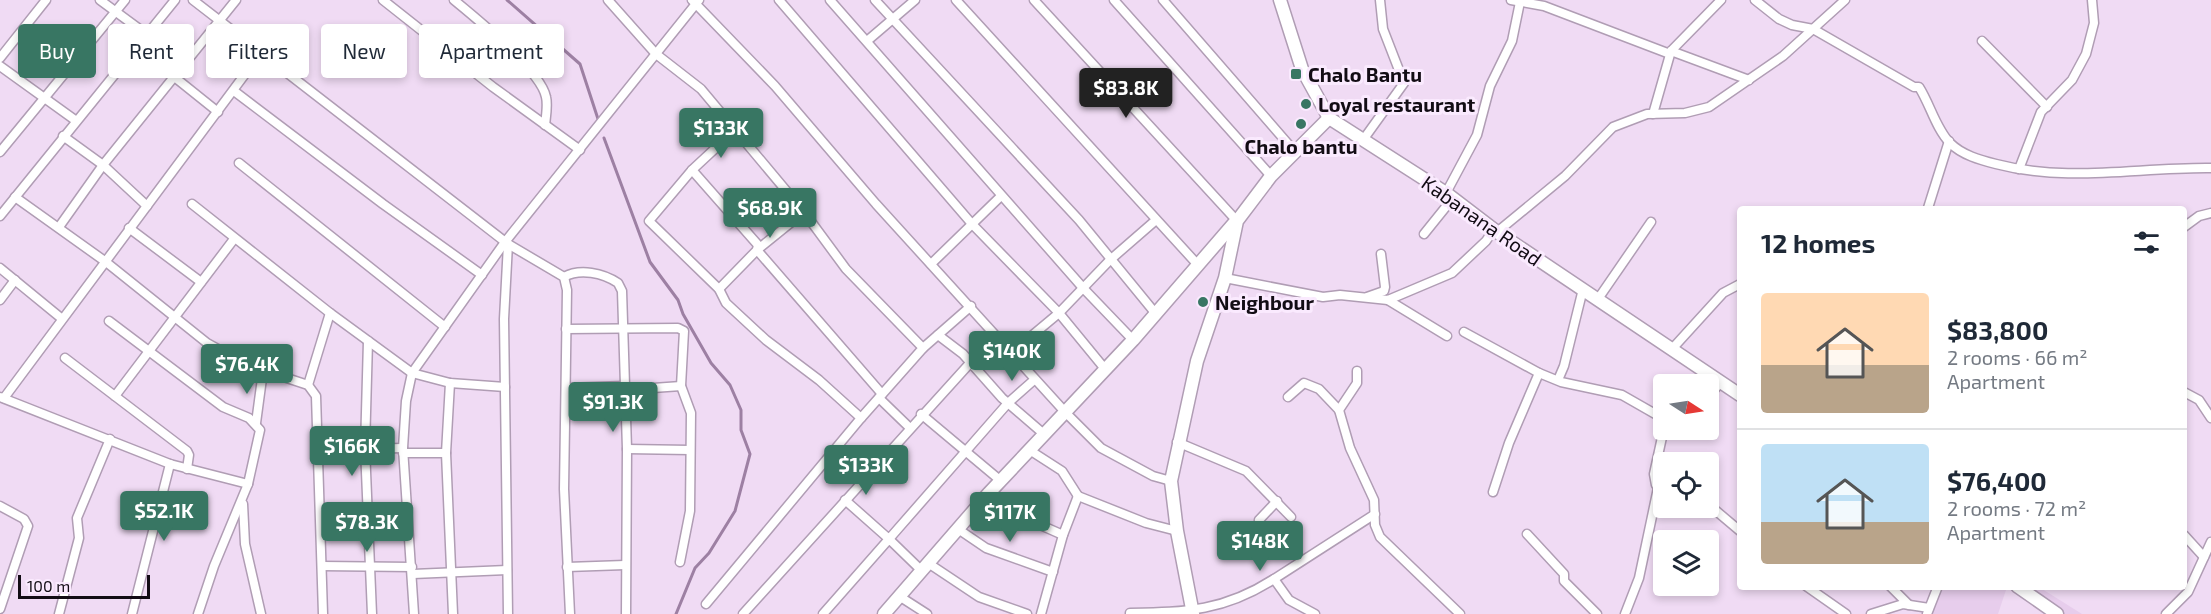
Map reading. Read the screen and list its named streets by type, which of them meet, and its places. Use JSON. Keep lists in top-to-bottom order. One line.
{"streets":{"street":["Kabanana Road"]},"places":{"transit":["Chalo Bantu"],"other":["Loyal restaurant","Chalo bantu","Neighbour"]},"scale_bar":"100 m","north":"right","page":{"chip":["Buy","Rent","Filters","New","Apartment"],"price":["$83.8K","$133K","$68.9K","$140K","$76.4K","$91.3K","$166K","$133K","$52.1K","$117K","$78.3K","$148K"],"heading":"12 homes","list":[{"name":"$83,800","note":"2 rooms · 66 m² · Apartment"},{"name":"$76,400","note":"2 rooms · 72 m² · Apartment"}],"scale":"100 m"}}
